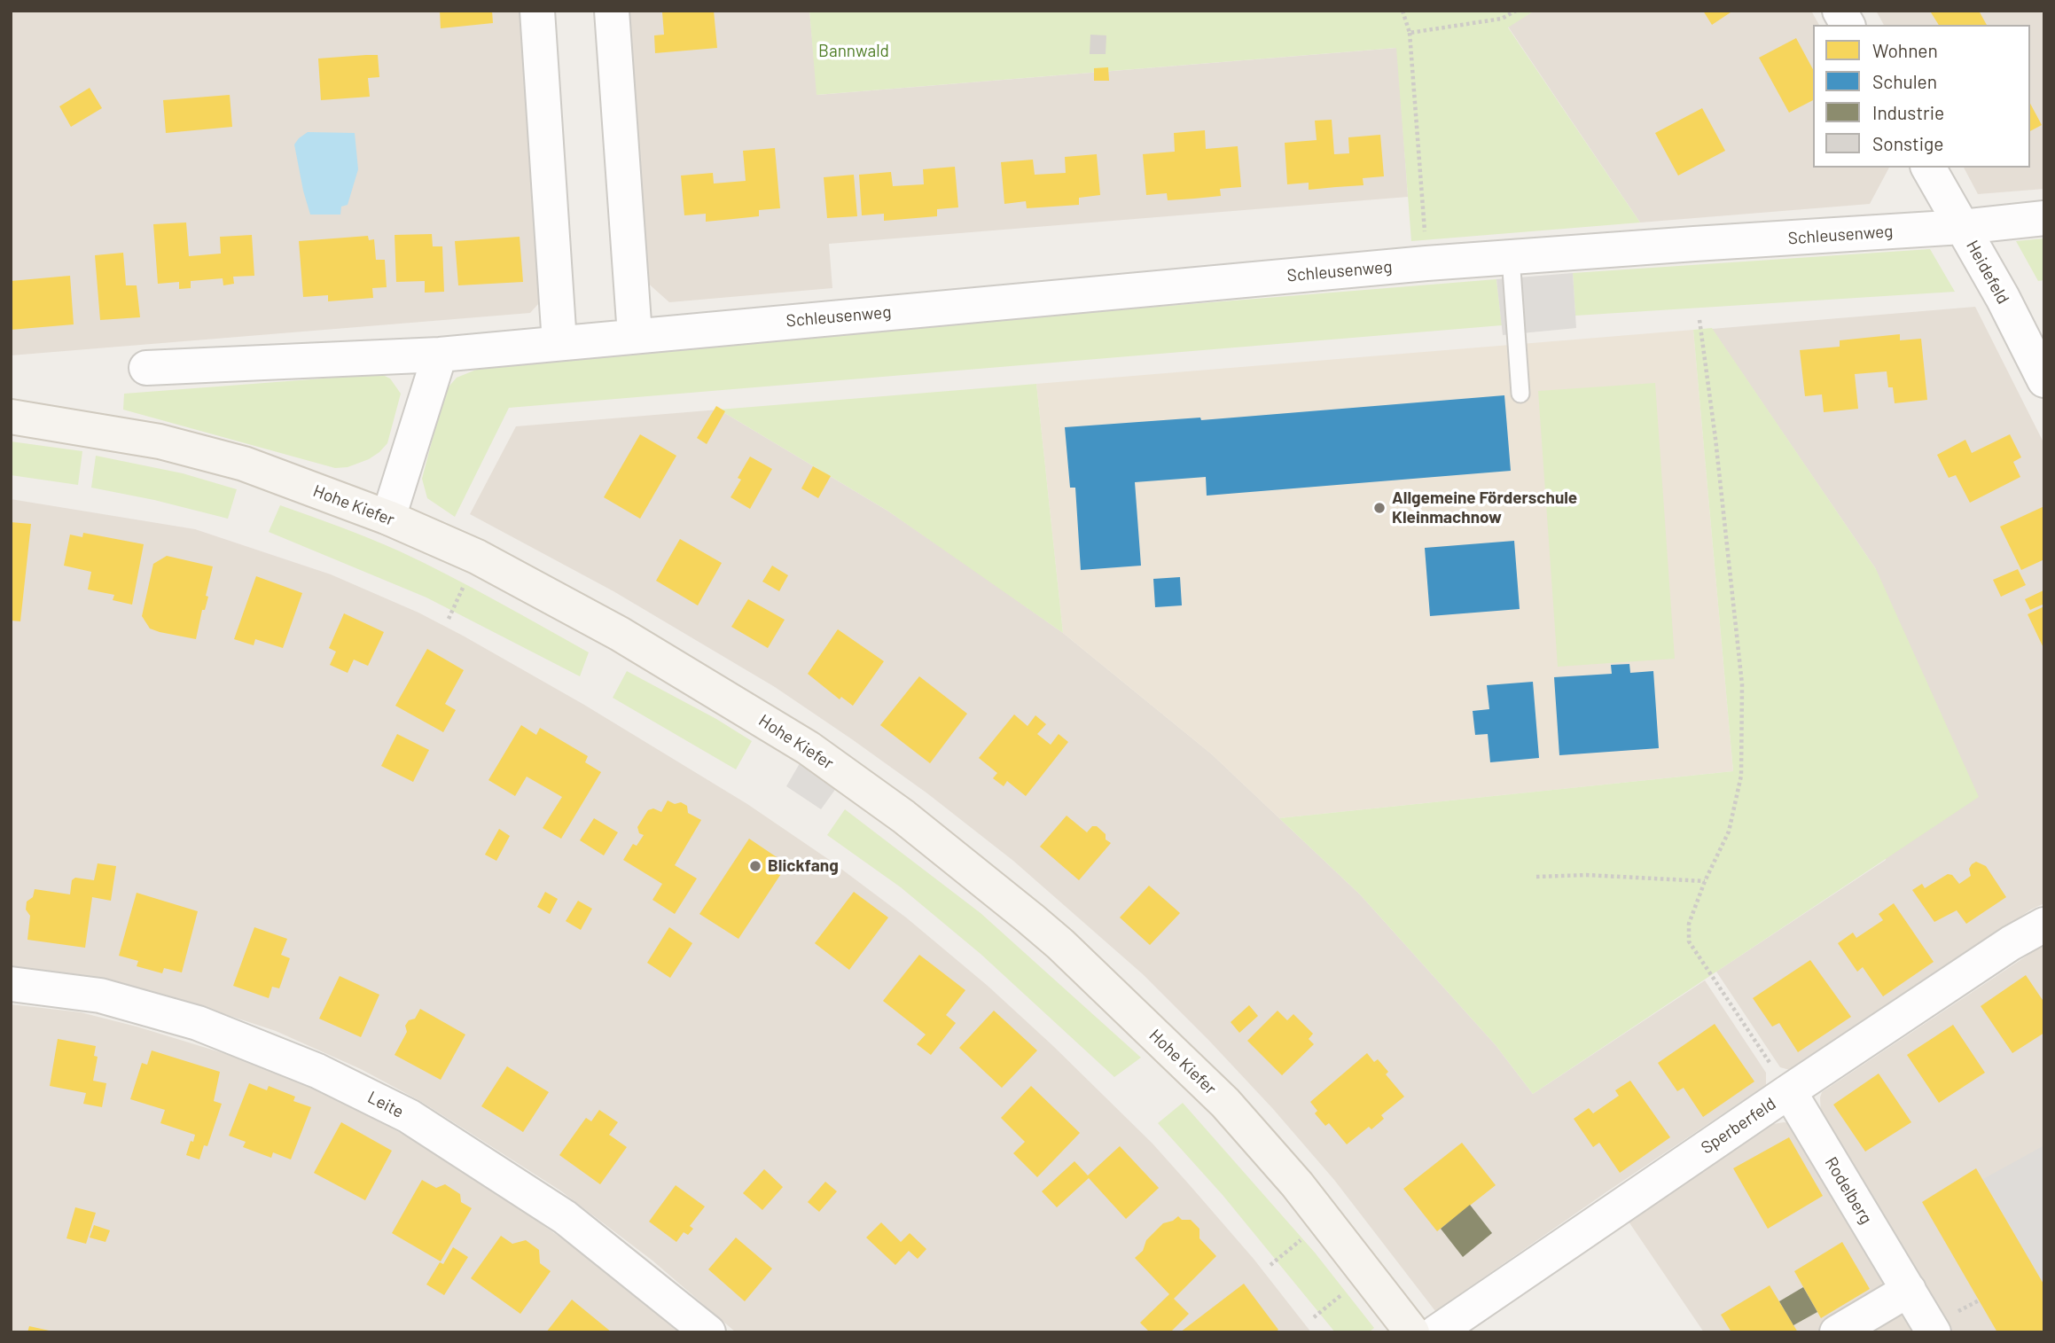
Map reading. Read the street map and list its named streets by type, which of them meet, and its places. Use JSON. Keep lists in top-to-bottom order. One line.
{"streets":{"street":["Schleusenweg","Heidefeld","Hohe Kiefer","Leite","Sperberfeld","Rodelberg"]},"crossings":[["Schleusenweg","Heidefeld"],["Sperberfeld","Rodelberg"]],"parks":["Bannwald"],"places":["Allgemeine Förderschule Kleinmachnow","Blickfang"],"legend":["Wohnen","Schulen","Industrie","Sonstige"]}
